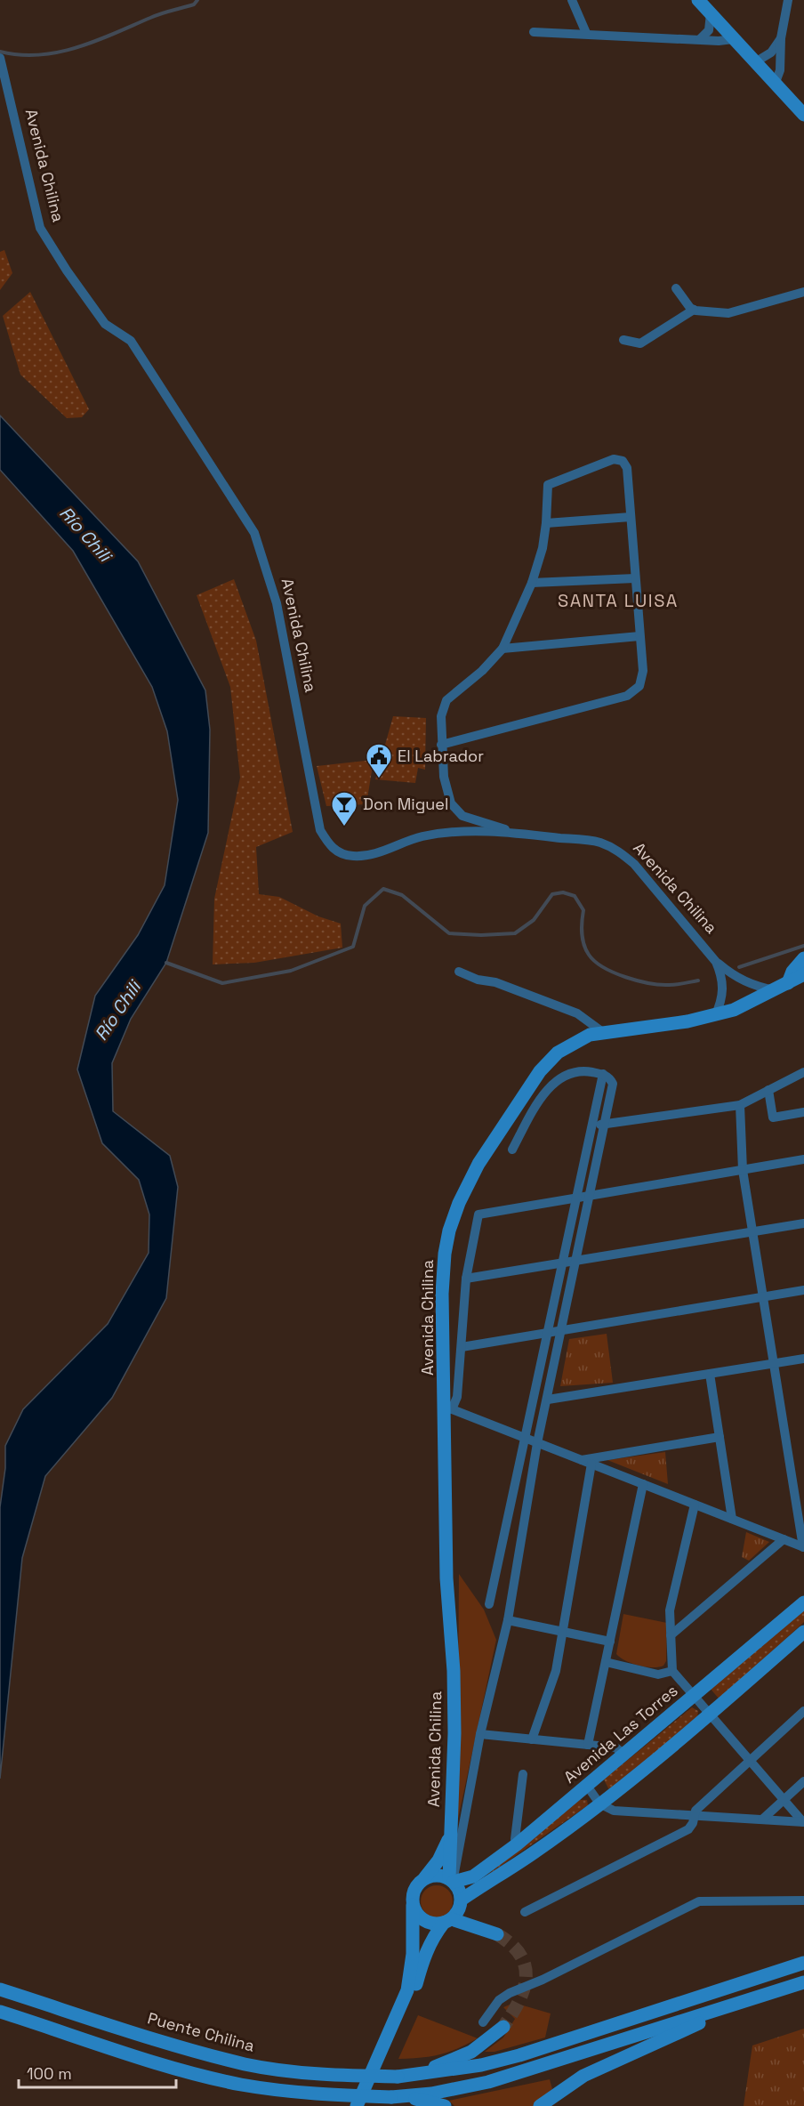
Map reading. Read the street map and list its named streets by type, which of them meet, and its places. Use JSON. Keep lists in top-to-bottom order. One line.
{"streets":{"street":["Avenida Chilina","Avenida Las Torres","Puente Chilina"]},"crossings":[["Avenida Chilina","Avenida Las Torres"]],"districts":["SANTA LUISA"],"water":["Río Chili"],"places":{"public building":["El Labrador"],"bar":["Don Miguel"]},"scale_bar":"100 m"}
